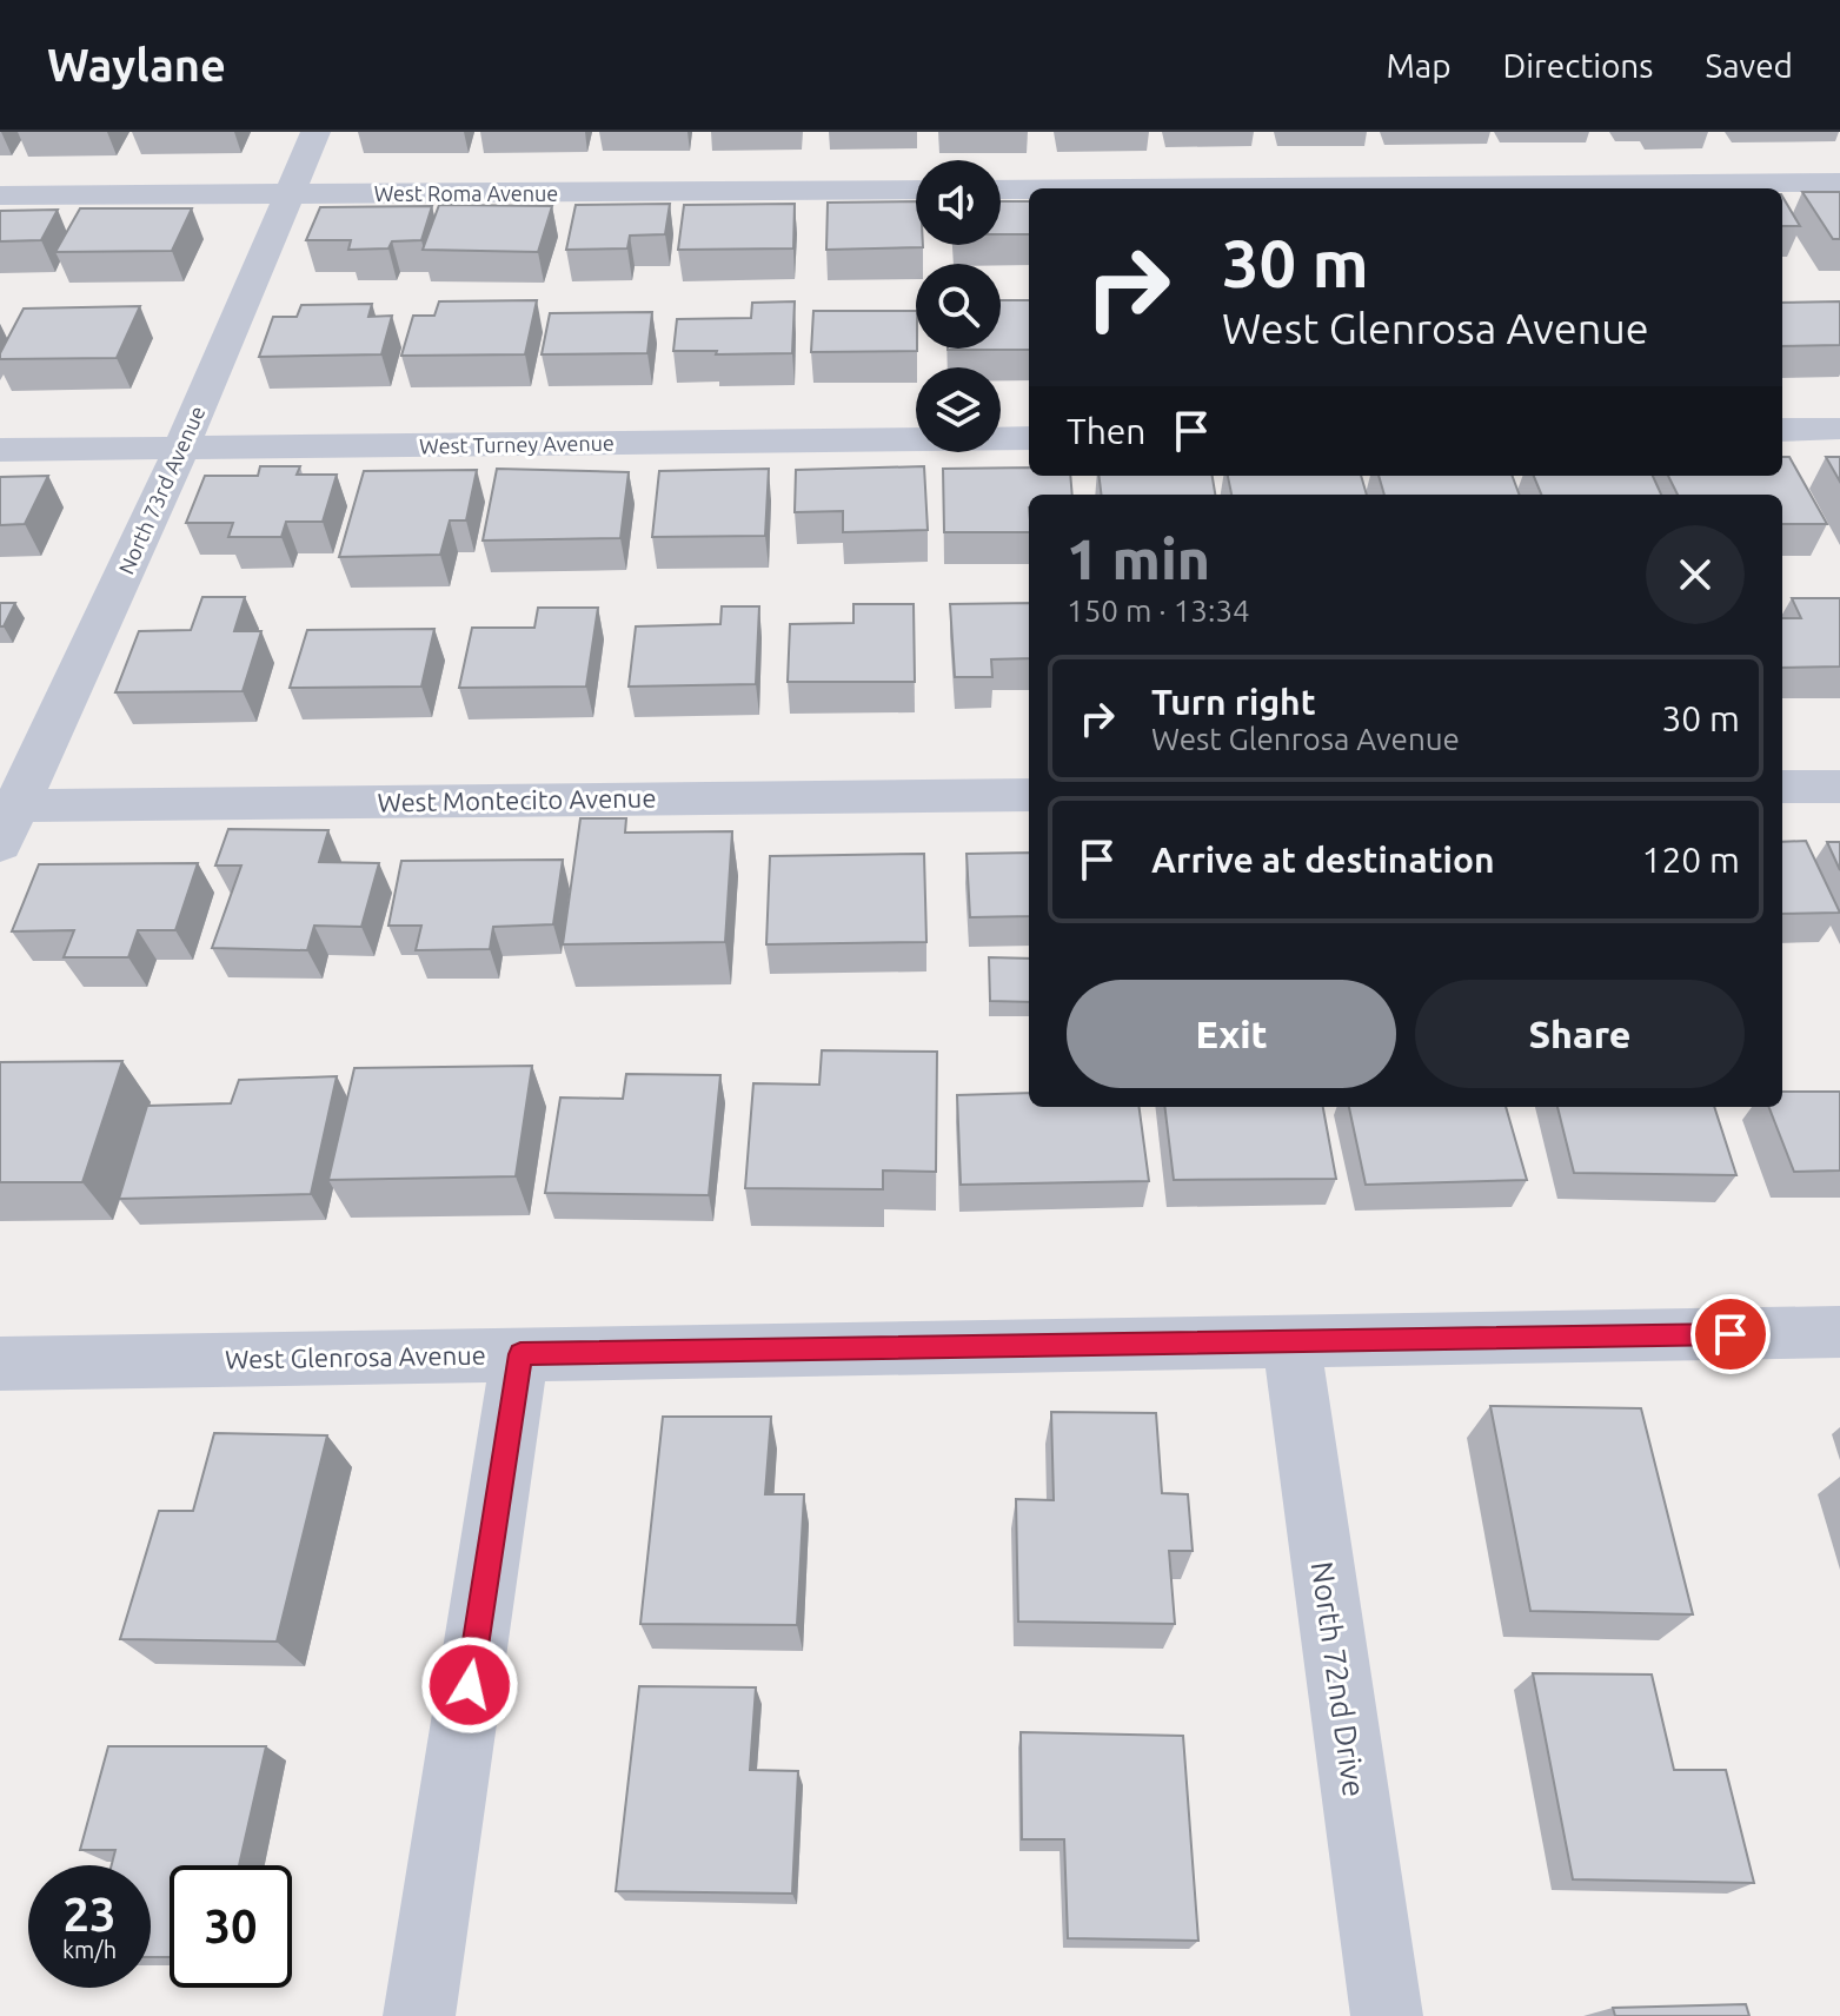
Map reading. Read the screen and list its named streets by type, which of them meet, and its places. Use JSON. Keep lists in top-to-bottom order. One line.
{"streets":{"street":["West Roma Avenue","West Turney Avenue","North 73rd Avenue","West Montecito Avenue","West Glenrosa Avenue","North 72nd Drive"]},"crossings":[["West Roma Avenue","North 73rd Avenue"],["West Turney Avenue","North 73rd Avenue"],["North 73rd Avenue","West Montecito Avenue"],["West Glenrosa Avenue","North 72nd Drive"]],"page":{"header":"Waylane","nav":["Map","Directions","Saved"],"turn":["30 m","West Glenrosa Avenue"],"then":"Then","heading":["1 min","150 m · 13:34"],"list":[{"name":"Turn right","note":"West Glenrosa Avenue","value":"30 m"},{"name":"Arrive at destination","value":"120 m"}],"buttons":["Exit","Share"],"speed":"23 km/h","limit":"30"}}
